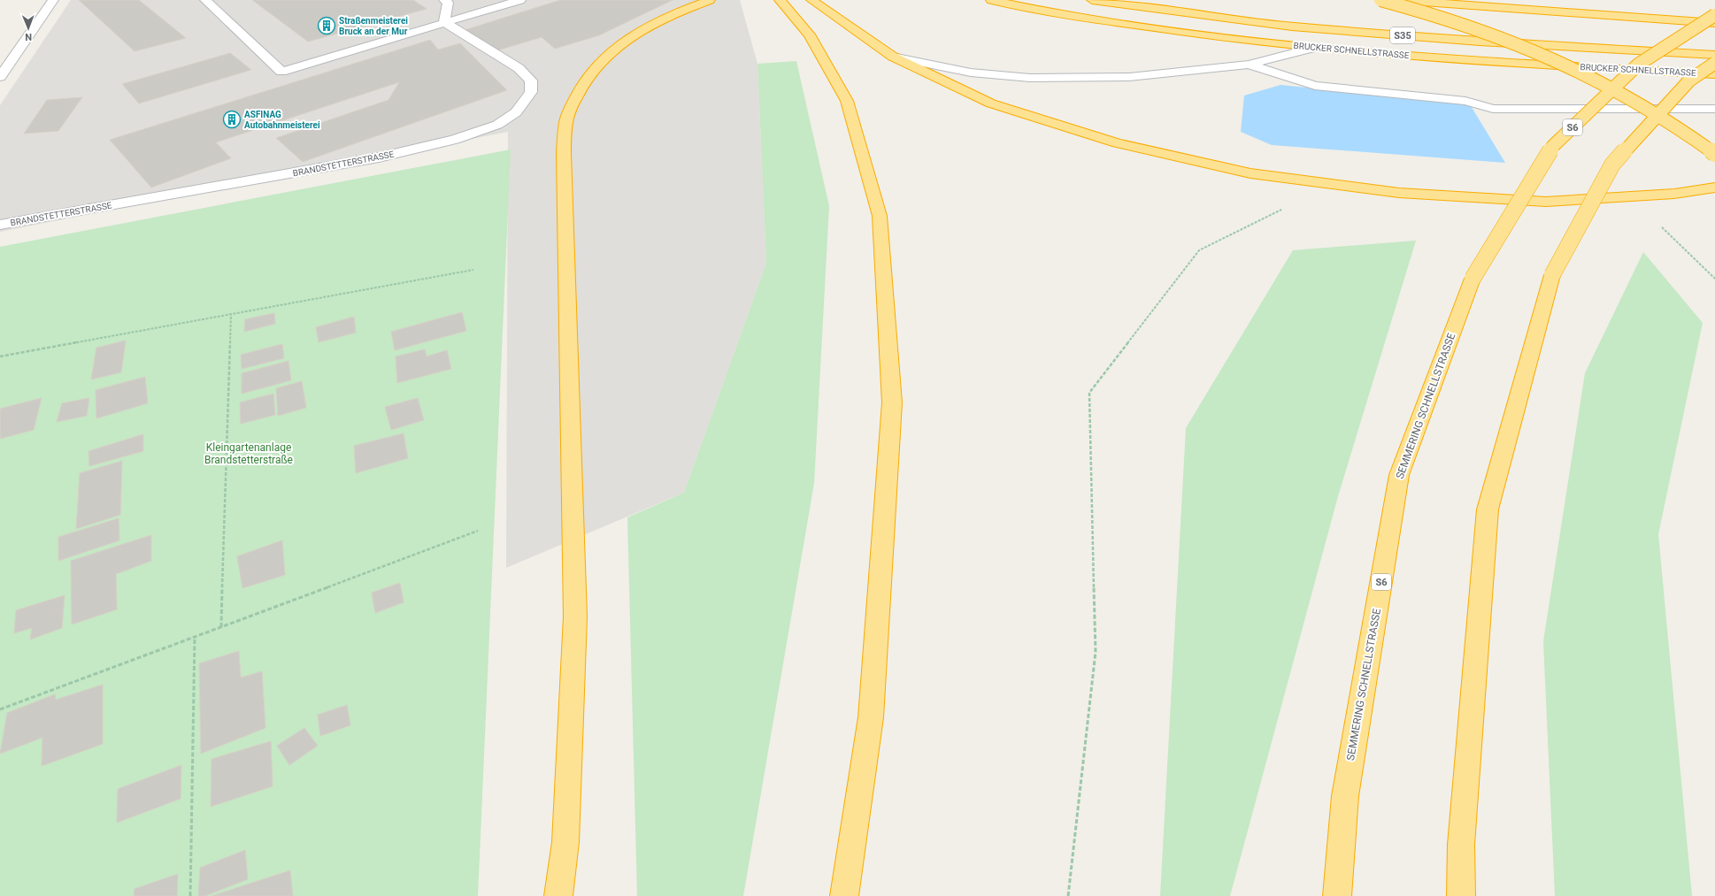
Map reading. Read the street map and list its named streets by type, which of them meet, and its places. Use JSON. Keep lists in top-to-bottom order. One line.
{"streets":{"highway":["S35","BRUCKER SCHNELLSTRASSE","S6","SEMMERING SCHNELLSTRASSE"],"street":["BRANDSTETTERSTRASSE"]},"parks":["Kleingartenanlage Brandstetterstraße"],"places":{"building":["Straßenmeisterei Bruck an der Mur","ASFINAG Autobahnmeisterei"]},"north":"bottom"}
